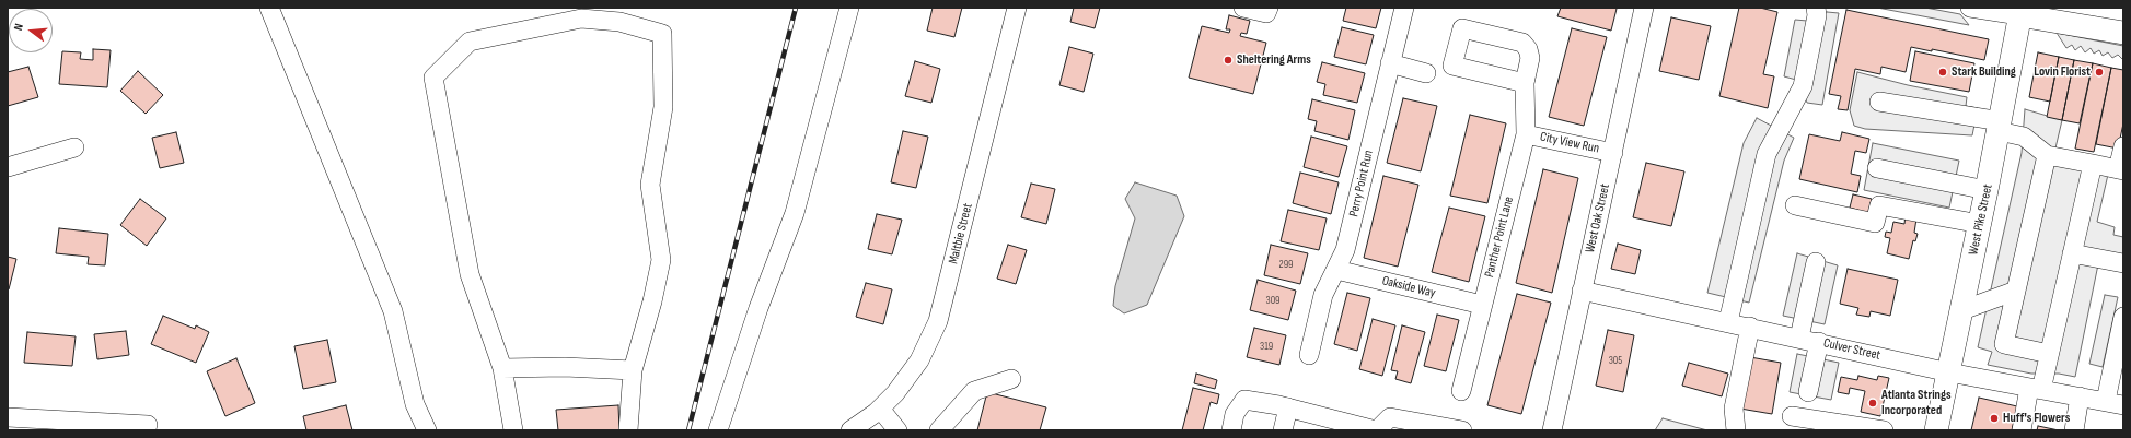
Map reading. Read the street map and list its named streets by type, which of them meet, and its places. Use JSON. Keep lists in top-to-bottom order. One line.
{"streets":{"main road":["West Pike Street"],"street":["City View Run","Perry Point Run","West Oak Street","Maltbie Street","Panther Point Lane","Oakside Way","Culver Street"]},"crossings":[["City View Run","West Oak Street"],["City View Run","Panther Point Lane"],["Perry Point Run","Oakside Way"],["West Oak Street","Culver Street"],["West Pike Street","Culver Street"],["Panther Point Lane","Oakside Way"]],"places":["Sheltering Arms","Stark Building","Lovin Florist","Atlanta Strings Incorporated","Huff's Flowers"],"house_numbers":["299","309","319","305"],"north":"left"}
